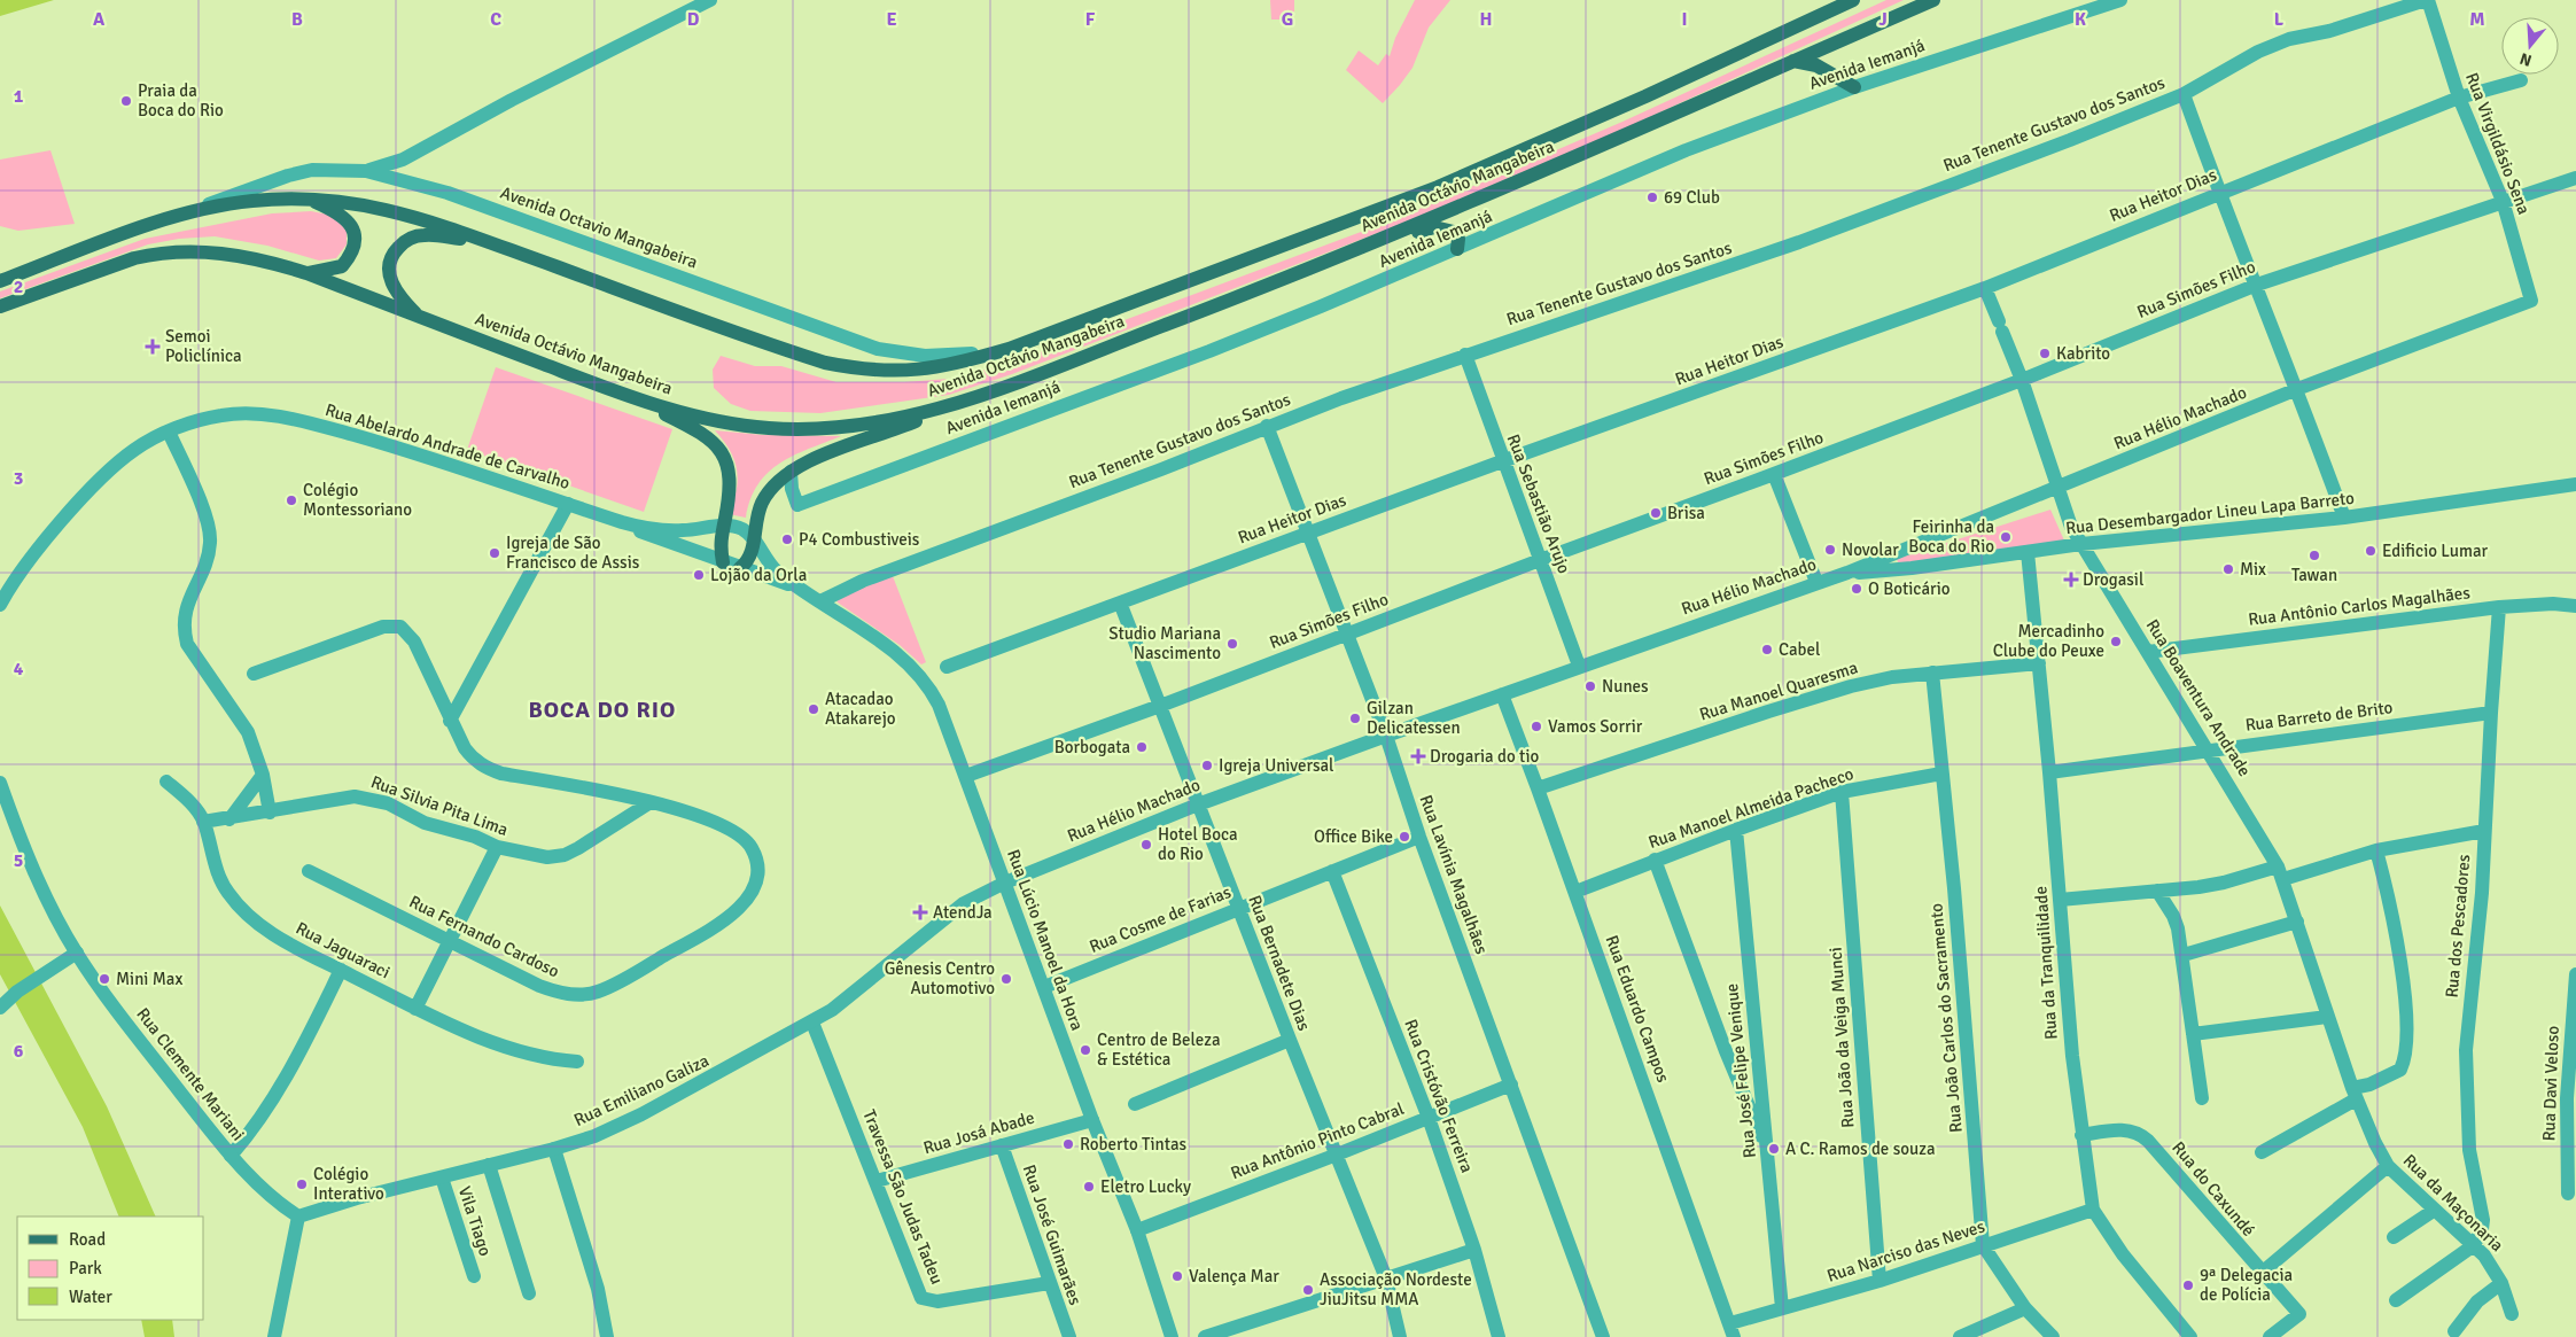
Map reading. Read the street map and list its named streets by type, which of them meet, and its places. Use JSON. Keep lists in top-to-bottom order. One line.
{"streets":{"main road":["Avenida Octávio Mangabeira"],"street":["Avenida Iemanjá","Rua Tenente Gustavo dos Santos","Rua Virgildásio Sena","Rua Heitor Dias","Avenida Octavio Mangabeira","Rua Simões Filho","Rua Hélio Machado","Rua Abelardo Andrade de Carvalho","Rua Sebastião Arujo","Rua Desembargador Lineu Lapa Barreto","Rua Antônio Carlos Magalhães","Rua Manoel Quaresma","Rua Boaventura Andrade","Rua Barreto de Brito","Rua Silvia Pita Lima","Rua Manoel Almeida Pacheco","Rua Lavínia Magalhães","Rua Cosme de Farias","Rua dos Pescadores","Rua Fernando Cardoso","Rua Lúcio Manoel da Hora","Rua Jaguaraci","Rua Bernadete Dias","Rua da Tranquilidade","Rua Eduardo Campos","Rua João Carlos do Sacramento","Rua João da Veiga Munci","Rua José Felipe Venique","Rua Clemente Mariani","Rua Davi Veloso","Rua Emiliano Galiza","Rua Cristóvão Ferreira","Rua Josá Abade","Rua Antônio Pinto Cabral","Rua do Caxundé","Travessa São Judas Tadeu","Rua da Maçonaria","Vila Tiago","Rua José Guimarães","Rua Narciso das Neves"]},"crossings":[["Rua Tenente Gustavo dos Santos","Rua Virgildásio Sena"],["Rua Tenente Gustavo dos Santos","Rua Abelardo Andrade de Carvalho"],["Rua Tenente Gustavo dos Santos","Rua Sebastião Arujo"],["Rua Tenente Gustavo dos Santos","Rua Lavínia Magalhães"],["Rua Tenente Gustavo dos Santos","Rua Lúcio Manoel da Hora"],["Rua Virgildásio Sena","Rua Heitor Dias"],["Rua Virgildásio Sena","Rua Simões Filho"],["Rua Virgildásio Sena","Rua Hélio Machado"],["Avenida Octávio Mangabeira","Avenida Octavio Mangabeira"],["Rua Heitor Dias","Rua Sebastião Arujo"],["Rua Heitor Dias","Rua Boaventura Andrade"],["Rua Heitor Dias","Rua Lavínia Magalhães"],["Rua Heitor Dias","Rua Bernadete Dias"],["Rua Simões Filho","Rua Sebastião Arujo"],["Rua Simões Filho","Rua Boaventura Andrade"],["Rua Simões Filho","Rua Lavínia Magalhães"],["Rua Simões Filho","Rua Lúcio Manoel da Hora"],["Rua Simões Filho","Rua Bernadete Dias"],["Rua Hélio Machado","Rua Sebastião Arujo"],["Rua Hélio Machado","Rua Desembargador Lineu Lapa Barreto"],["Rua Hélio Machado","Rua Boaventura Andrade"],["Rua Hélio Machado","Rua Lavínia Magalhães"],["Rua Hélio Machado","Rua Lúcio Manoel da Hora"],["Rua Hélio Machado","Rua Bernadete Dias"],["Rua Hélio Machado","Rua Eduardo Campos"],["Rua Hélio Machado","Rua Emiliano Galiza"],["Rua Abelardo Andrade de Carvalho","Rua Lúcio Manoel da Hora"],["Rua Desembargador Lineu Lapa Barreto","Rua Boaventura Andrade"],["Rua Desembargador Lineu Lapa Barreto","Rua da Tranquilidade"],["Rua Antônio Carlos Magalhães","Rua Boaventura Andrade"],["Rua Antônio Carlos Magalhães","Rua dos Pescadores"],["Rua Manoel Quaresma","Rua da Tranquilidade"],["Rua Manoel Quaresma","Rua Eduardo Campos"],["Rua Manoel Quaresma","Rua João Carlos do Sacramento"],["Rua Boaventura Andrade","Rua Barreto de Brito"],["Rua Boaventura Andrade","Rua da Maçonaria"],["Rua Barreto de Brito","Rua dos Pescadores"],["Rua Barreto de Brito","Rua da Tranquilidade"],["Rua Silvia Pita Lima","Rua Fernando Cardoso"],["Rua Silvia Pita Lima","Rua Jaguaraci"],["Rua Manoel Almeida Pacheco","Rua Eduardo Campos"],["Rua Manoel Almeida Pacheco","Rua João Carlos do Sacramento"],["Rua Manoel Almeida Pacheco","Rua João da Veiga Munci"],["Rua Manoel Almeida Pacheco","Rua José Felipe Venique"],["Rua Lavínia Magalhães","Rua Cosme de Farias"],["Rua Lavínia Magalhães","Rua Antônio Pinto Cabral"],["Rua Cosme de Farias","Rua Lúcio Manoel da Hora"],["Rua Cosme de Farias","Rua Bernadete Dias"],["Rua Cosme de Farias","Rua Cristóvão Ferreira"],["Rua dos Pescadores","Rua da Maçonaria"],["Rua Lúcio Manoel da Hora","Rua Emiliano Galiza"],["Rua Lúcio Manoel da Hora","Rua Josá Abade"],["Rua Lúcio Manoel da Hora","Rua Antônio Pinto Cabral"],["Rua Bernadete Dias","Rua Antônio Pinto Cabral"],["Rua da Tranquilidade","Rua do Caxundé"],["Rua da Tranquilidade","Rua Narciso das Neves"],["Rua Eduardo Campos","Rua Narciso das Neves"],["Rua João Carlos do Sacramento","Rua Narciso das Neves"],["Rua João da Veiga Munci","Rua Narciso das Neves"],["Rua José Felipe Venique","Rua Narciso das Neves"],["Rua Clemente Mariani","Rua Emiliano Galiza"],["Rua Emiliano Galiza","Travessa São Judas Tadeu"],["Rua Emiliano Galiza","Vila Tiago"],["Rua Cristóvão Ferreira","Rua Antônio Pinto Cabral"],["Rua Josá Abade","Travessa São Judas Tadeu"],["Rua Josá Abade","Rua José Guimarães"],["Travessa São Judas Tadeu","Rua José Guimarães"]],"districts":["BOCA DO RIO"],"places":{"other":["Praia da Boca do Rio","69 Club","Kabrito","Colégio Montessoriano","Brisa","Feirinha da Boca do Rio","P4 Combustiveis","Novolar","Edificio Lumar","Igreja de São Francisco de Assis","Tawan","Mix","Lojão da Orla","O Boticário","Mercadinho Clube do Peuxe","Studio Mariana Nascimento","Cabel","Nunes","Atacadao Atakarejo","Gilzan Delicatessen","Vamos Sorrir","Borbogata","Igreja Universal","Office Bike","Hotel Boca do Rio","Mini Max","Gênesis Centro Automotivo","Centro de Beleza & Estética","Roberto Tintas","A C. Ramos de souza","Colégio Interativo","Eletro Lucky","Valença Mar","9ª Delegacia de Polícia","Associação Nordeste JiuJitsu MMA"],"health":["Semoi Policlínica","Drogasil","Drogaria do tio","AtendJa"]},"legend":["Road","Park","Water"],"north":"bottom","grid":{"columns":["A","B","C","D","E","F","G","H","I","J","K","L","M"],"rows":["1","2","3","4","5","6"]}}
